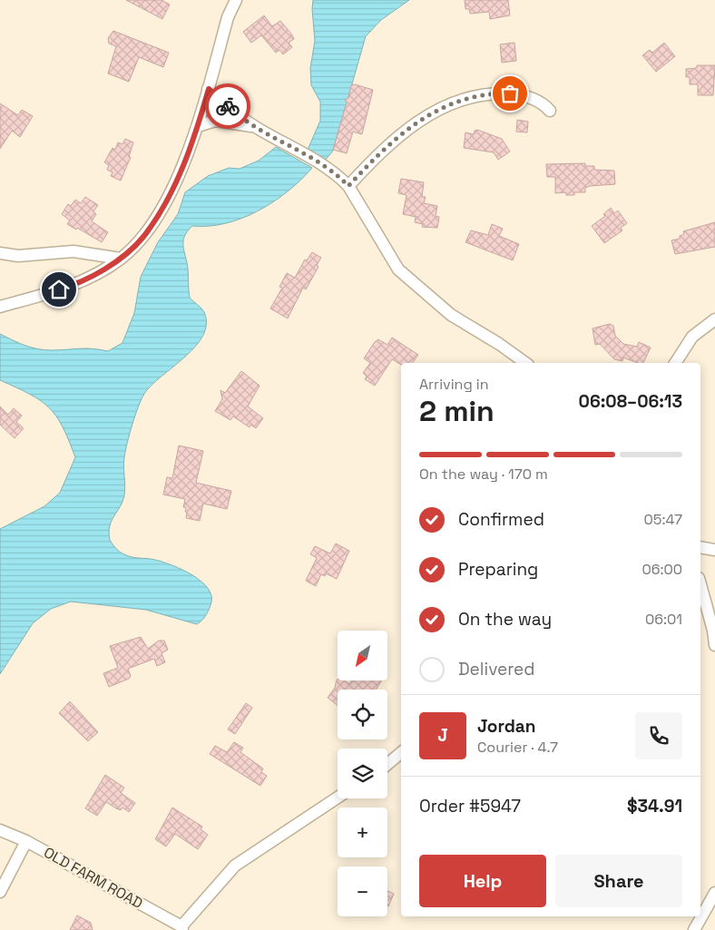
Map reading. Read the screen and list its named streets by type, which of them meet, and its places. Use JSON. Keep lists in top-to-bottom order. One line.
{"streets":{"street":["OLD FARM ROAD"]},"north":"bottom left","page":{"heading":["2 min","Arriving in","06:08–06:13"],"panel":["Jordan","Courier · 4.7","Order #5947","$34.91"],"bar":"On the way · 170 m","list":[["Confirmed","05:47"],["Preparing","06:00"],["On the way","06:01"],"Delivered"],"map_buttons":["+","−"],"round":"J","buttons":["Help","Share"]}}
